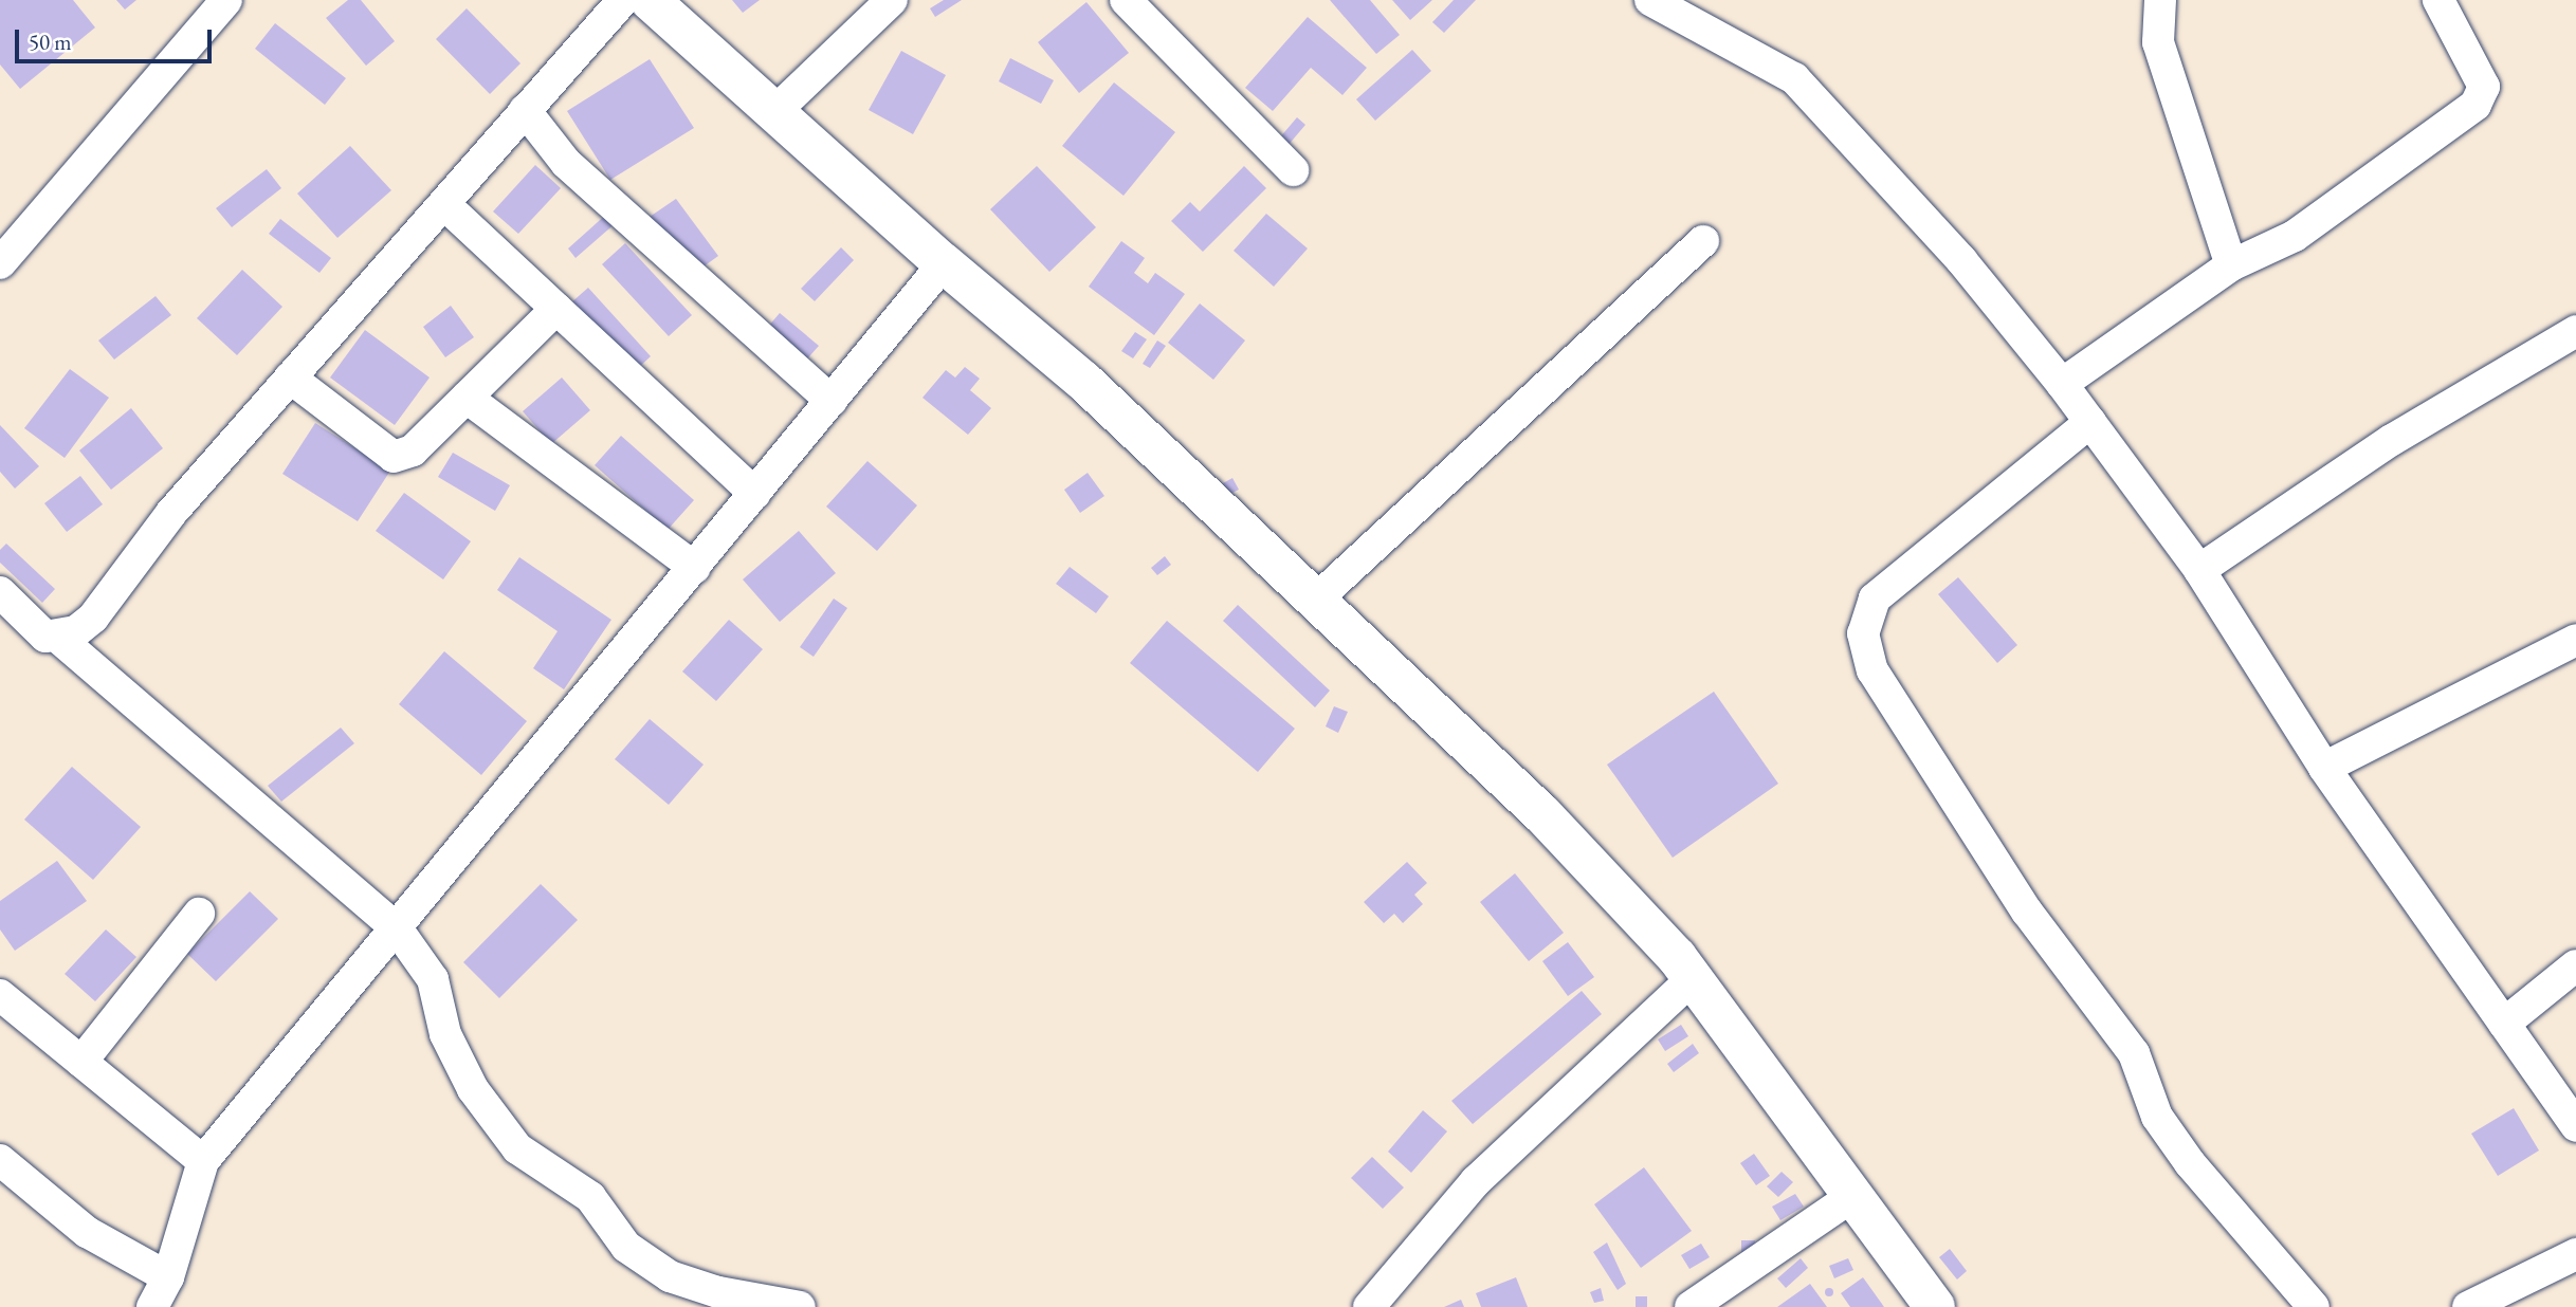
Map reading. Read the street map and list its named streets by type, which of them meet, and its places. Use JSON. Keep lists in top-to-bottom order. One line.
{"scale_bar":"50 m"}
